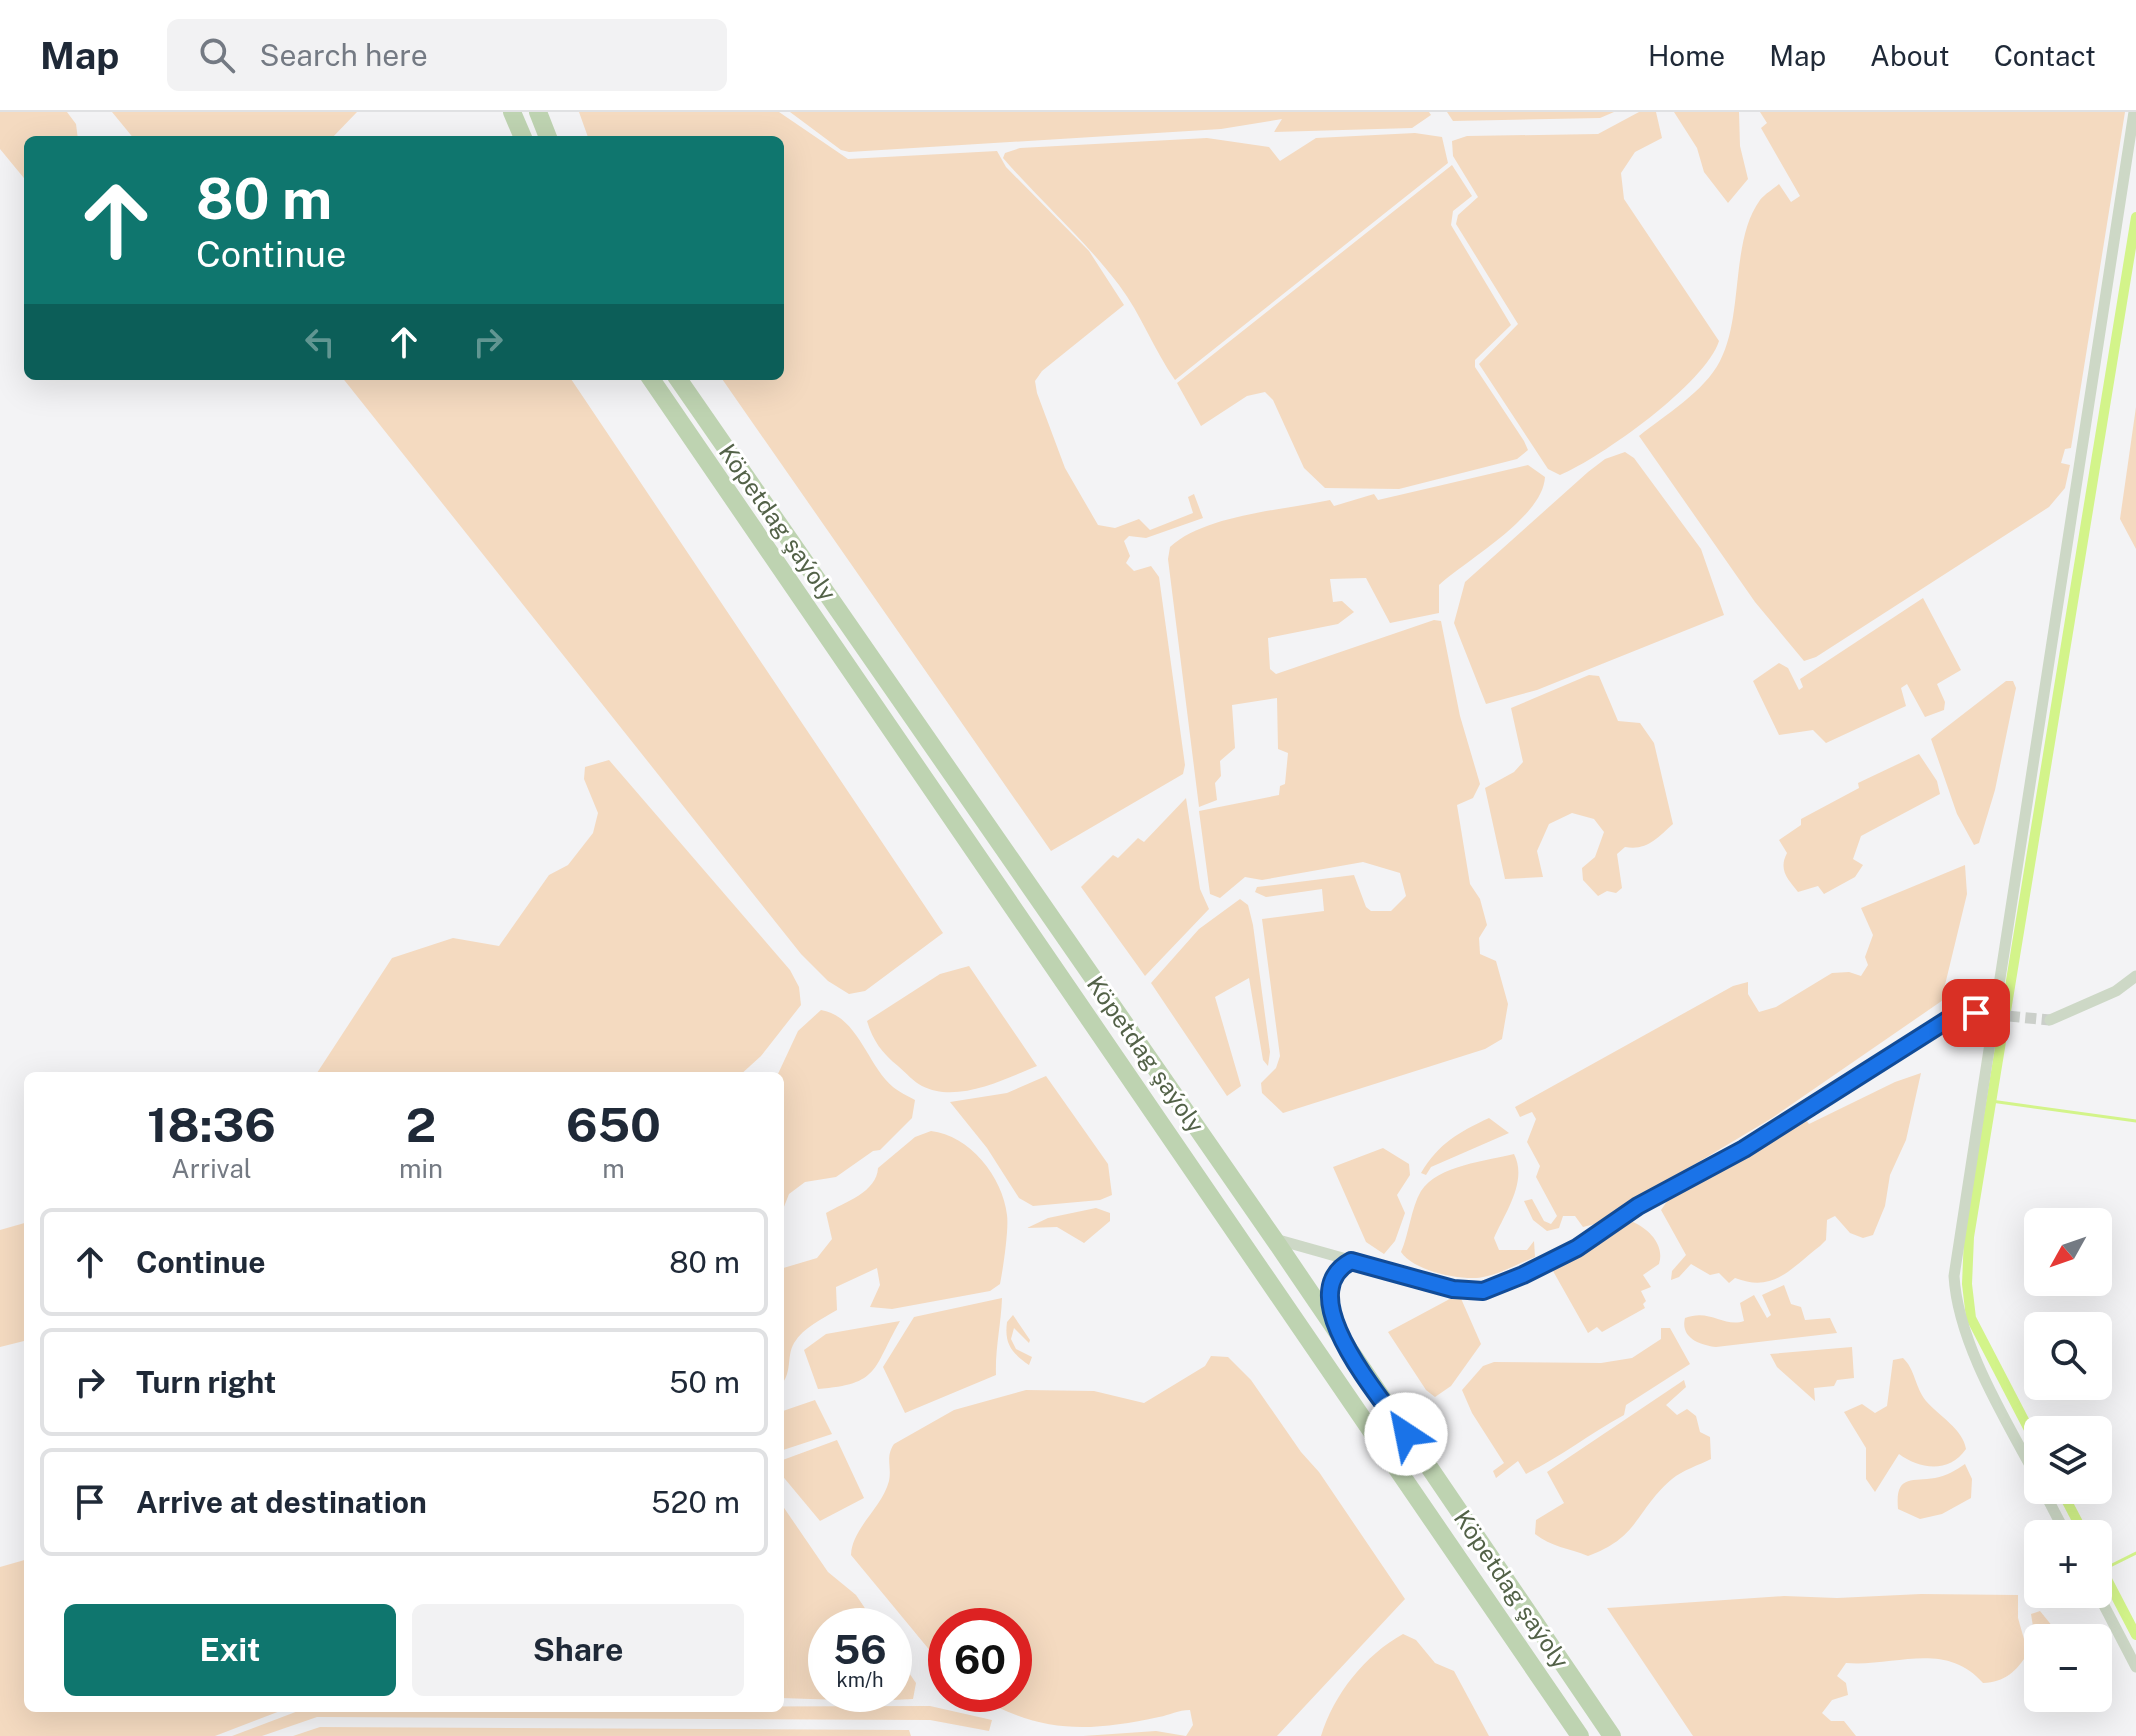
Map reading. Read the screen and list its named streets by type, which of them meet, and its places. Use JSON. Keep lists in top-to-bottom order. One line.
{"streets":{"main road":["Köpetdag şaýoly"]},"north":"bottom left","page":{"header":"Map","search":"Search here","nav":["Home","Map","About","Contact"],"turn":["80 m","Continue"],"eta":["18:36","Arrival","2","min","650","m"],"map_buttons":["+","−"],"list":[{"name":"Continue","value":"80 m"},{"name":"Turn right","value":"50 m"},{"name":"Arrive at destination","value":"520 m"}],"buttons":["Exit","Share"],"speed":"56 km/h","limit":"60"}}
